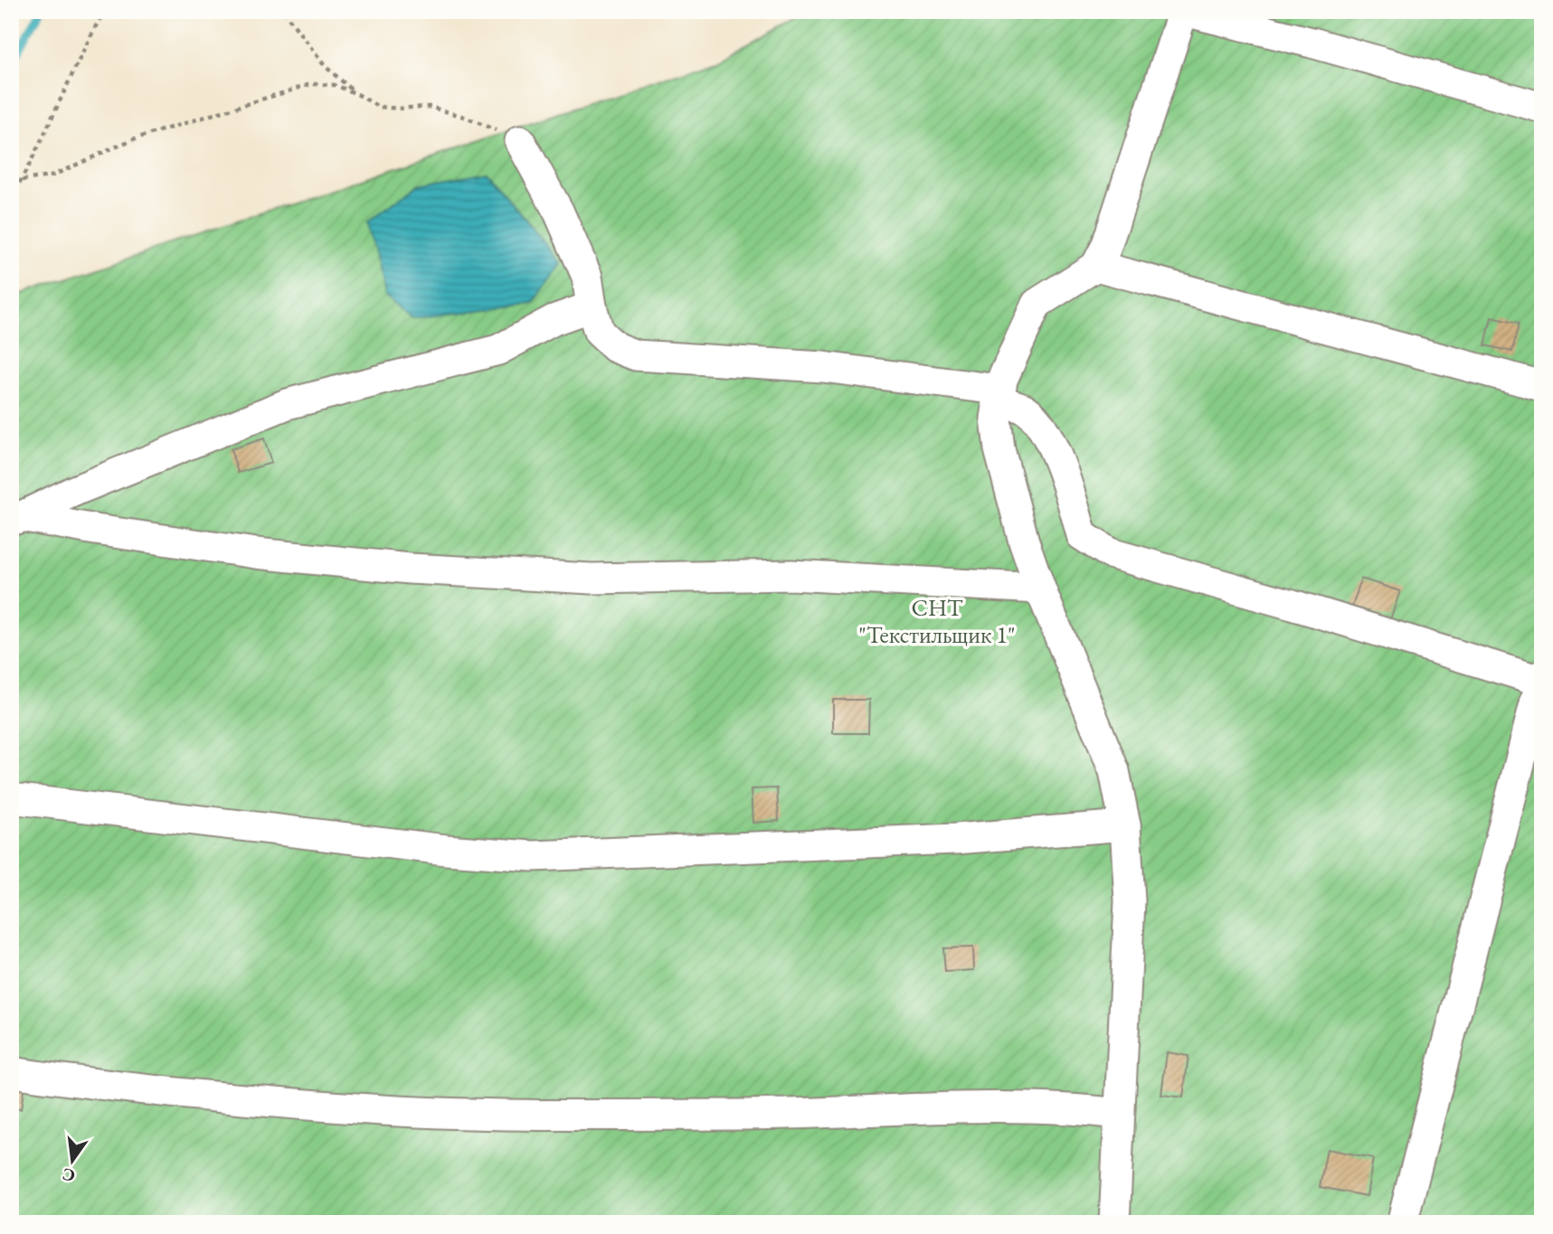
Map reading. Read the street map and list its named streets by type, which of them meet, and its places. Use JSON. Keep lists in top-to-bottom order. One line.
{"parks":["СНТ \"Текстильщик 1\""],"north":"bottom"}
